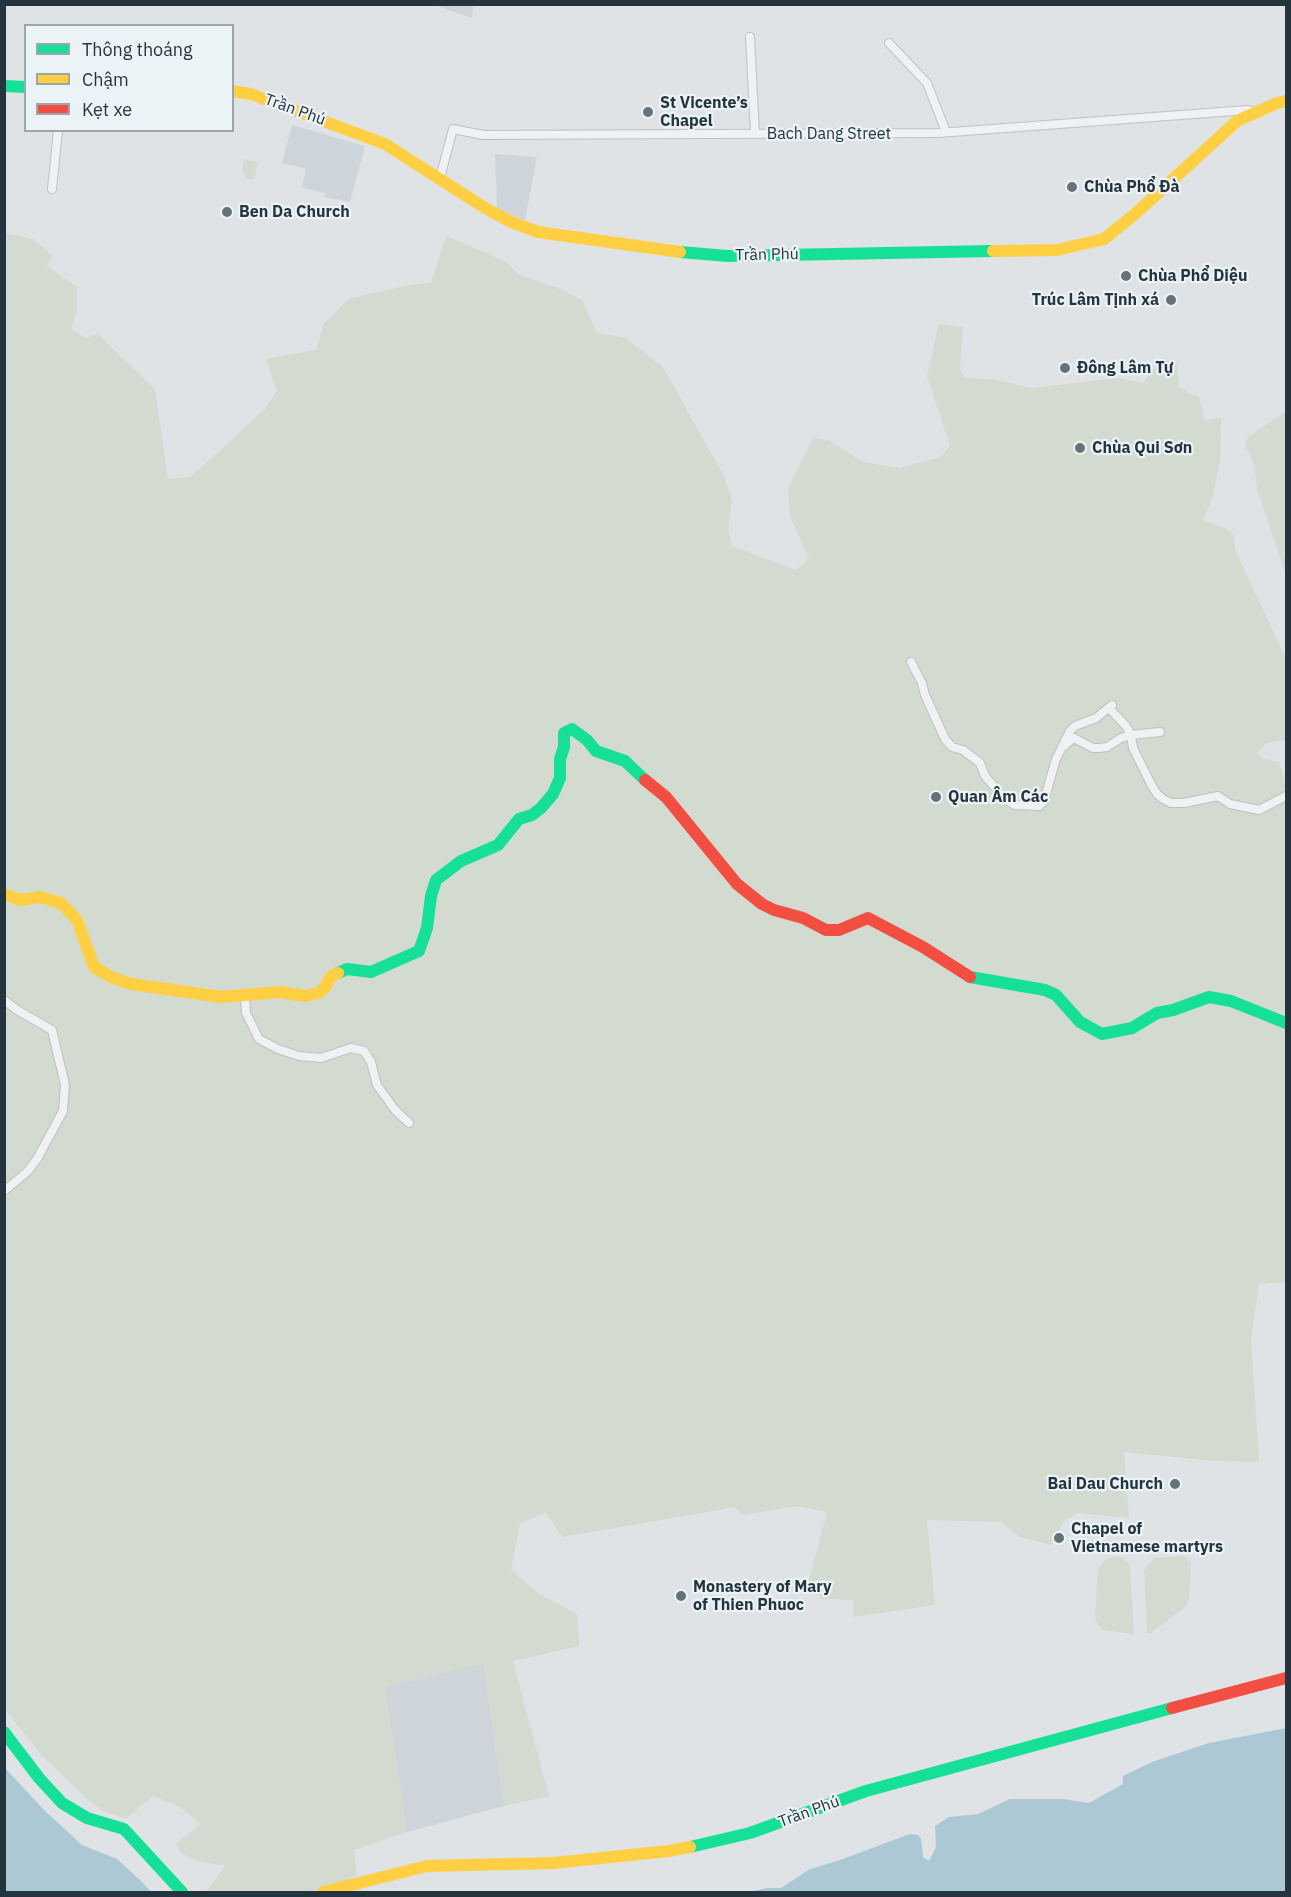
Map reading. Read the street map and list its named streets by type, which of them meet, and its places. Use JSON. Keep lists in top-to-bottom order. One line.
{"streets":{"main road":["Trần Phú"],"street":["Bach Dang Street"]},"crossings":[["Trần Phú","Bach Dang Street"]],"places":["St Vicente’s Chapel","Chùa Phổ Đà","Ben Da Church","Chùa Phổ Diệu","Trúc Lâm Tịnh xá","Đông Lâm Tự","Chùa Qui Sơn","Quan Âm Các","Bai Dau Church","Chapel of Vietnamese martyrs","Monastery of Mary of Thien Phuoc"],"legend":["Thông thoáng","Chậm","Kẹt xe"]}
